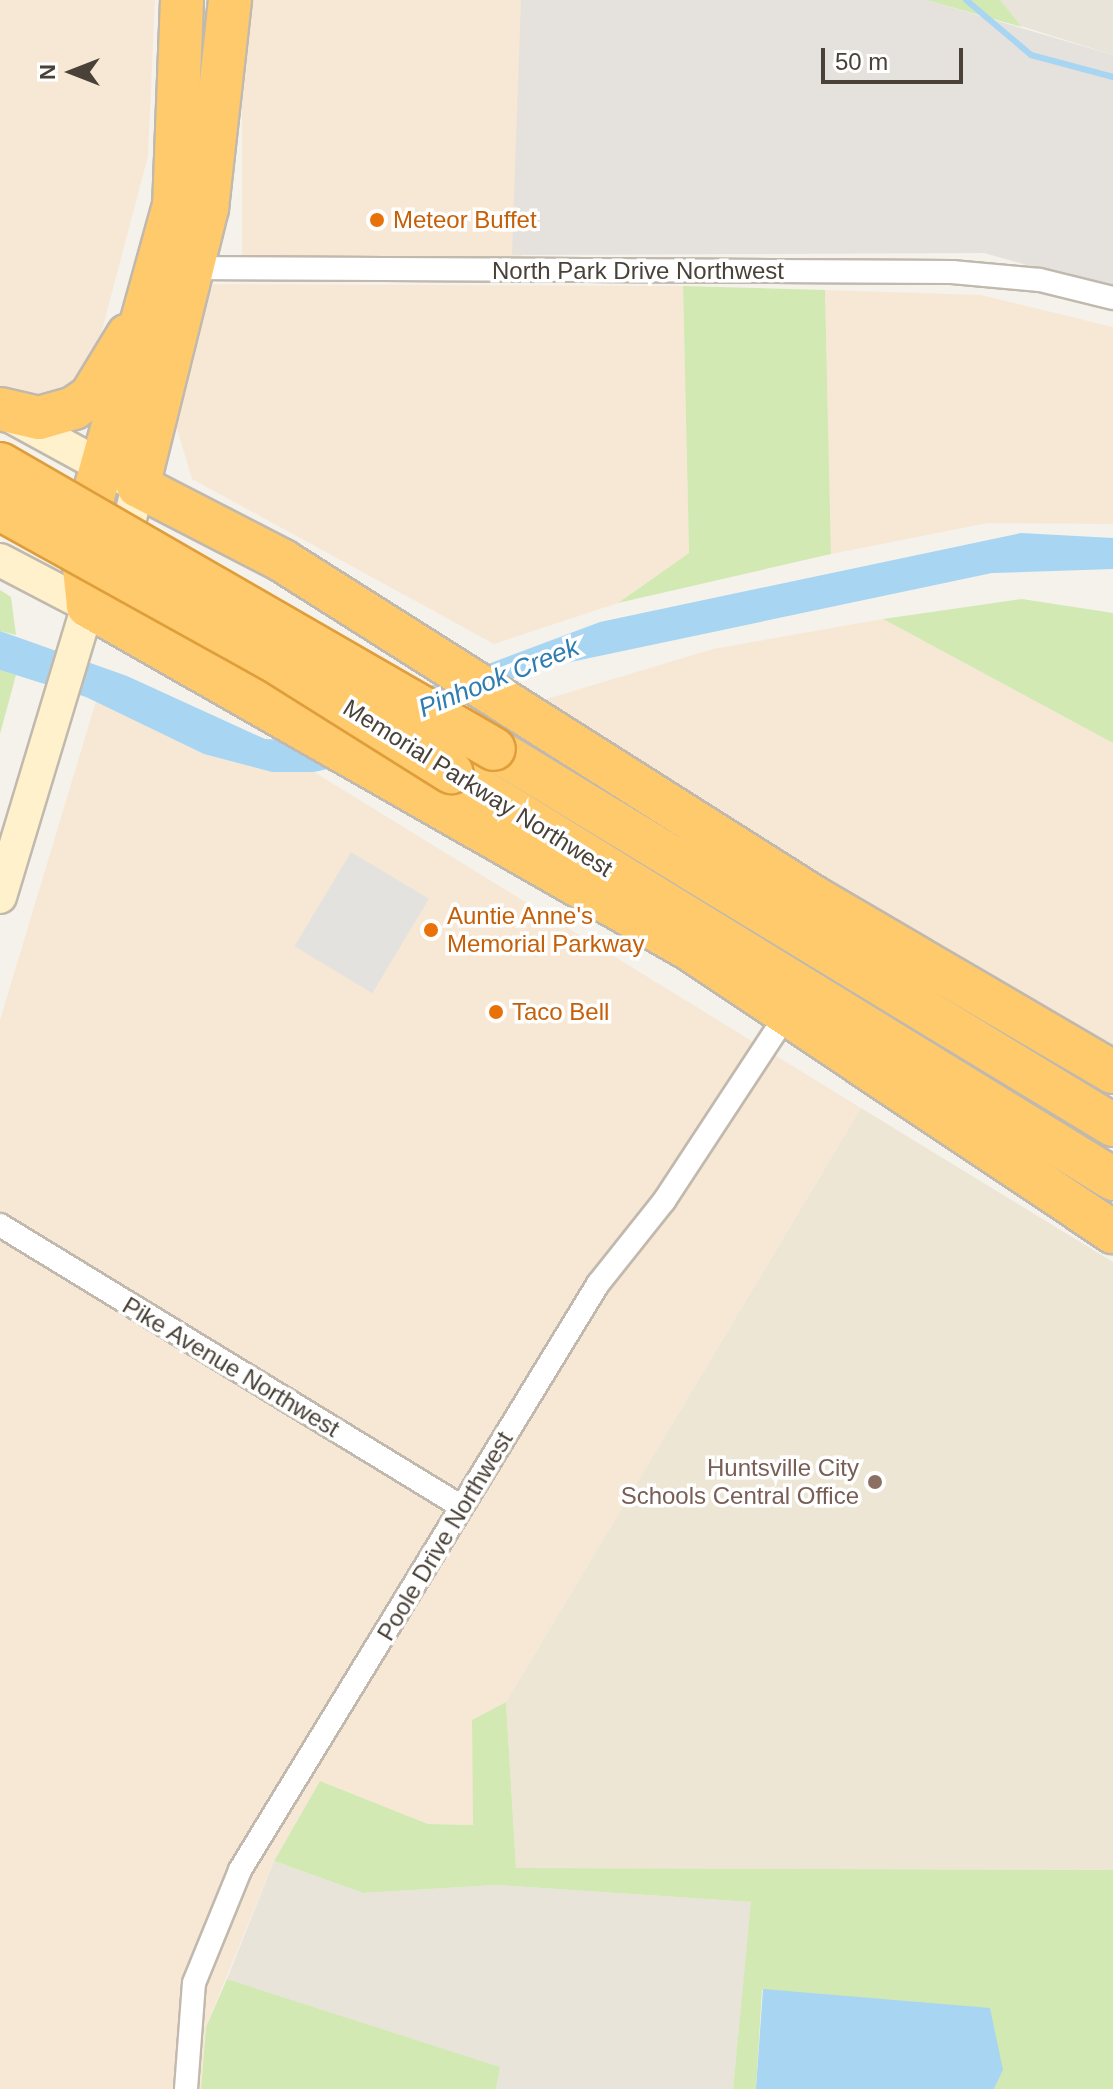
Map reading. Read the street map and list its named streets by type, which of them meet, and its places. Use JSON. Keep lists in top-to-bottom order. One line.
{"streets":{"highway":["Memorial Parkway Northwest"],"street":["North Park Drive Northwest","Pike Avenue Northwest","Poole Drive Northwest"]},"crossings":[["Pike Avenue Northwest","Poole Drive Northwest"]],"water":["Pinhook Creek"],"places":["Meteor Buffet","Auntie Anne's Memorial Parkway","Taco Bell","Huntsville City Schools Central Office"],"scale_bar":"50 m","north":"left"}
